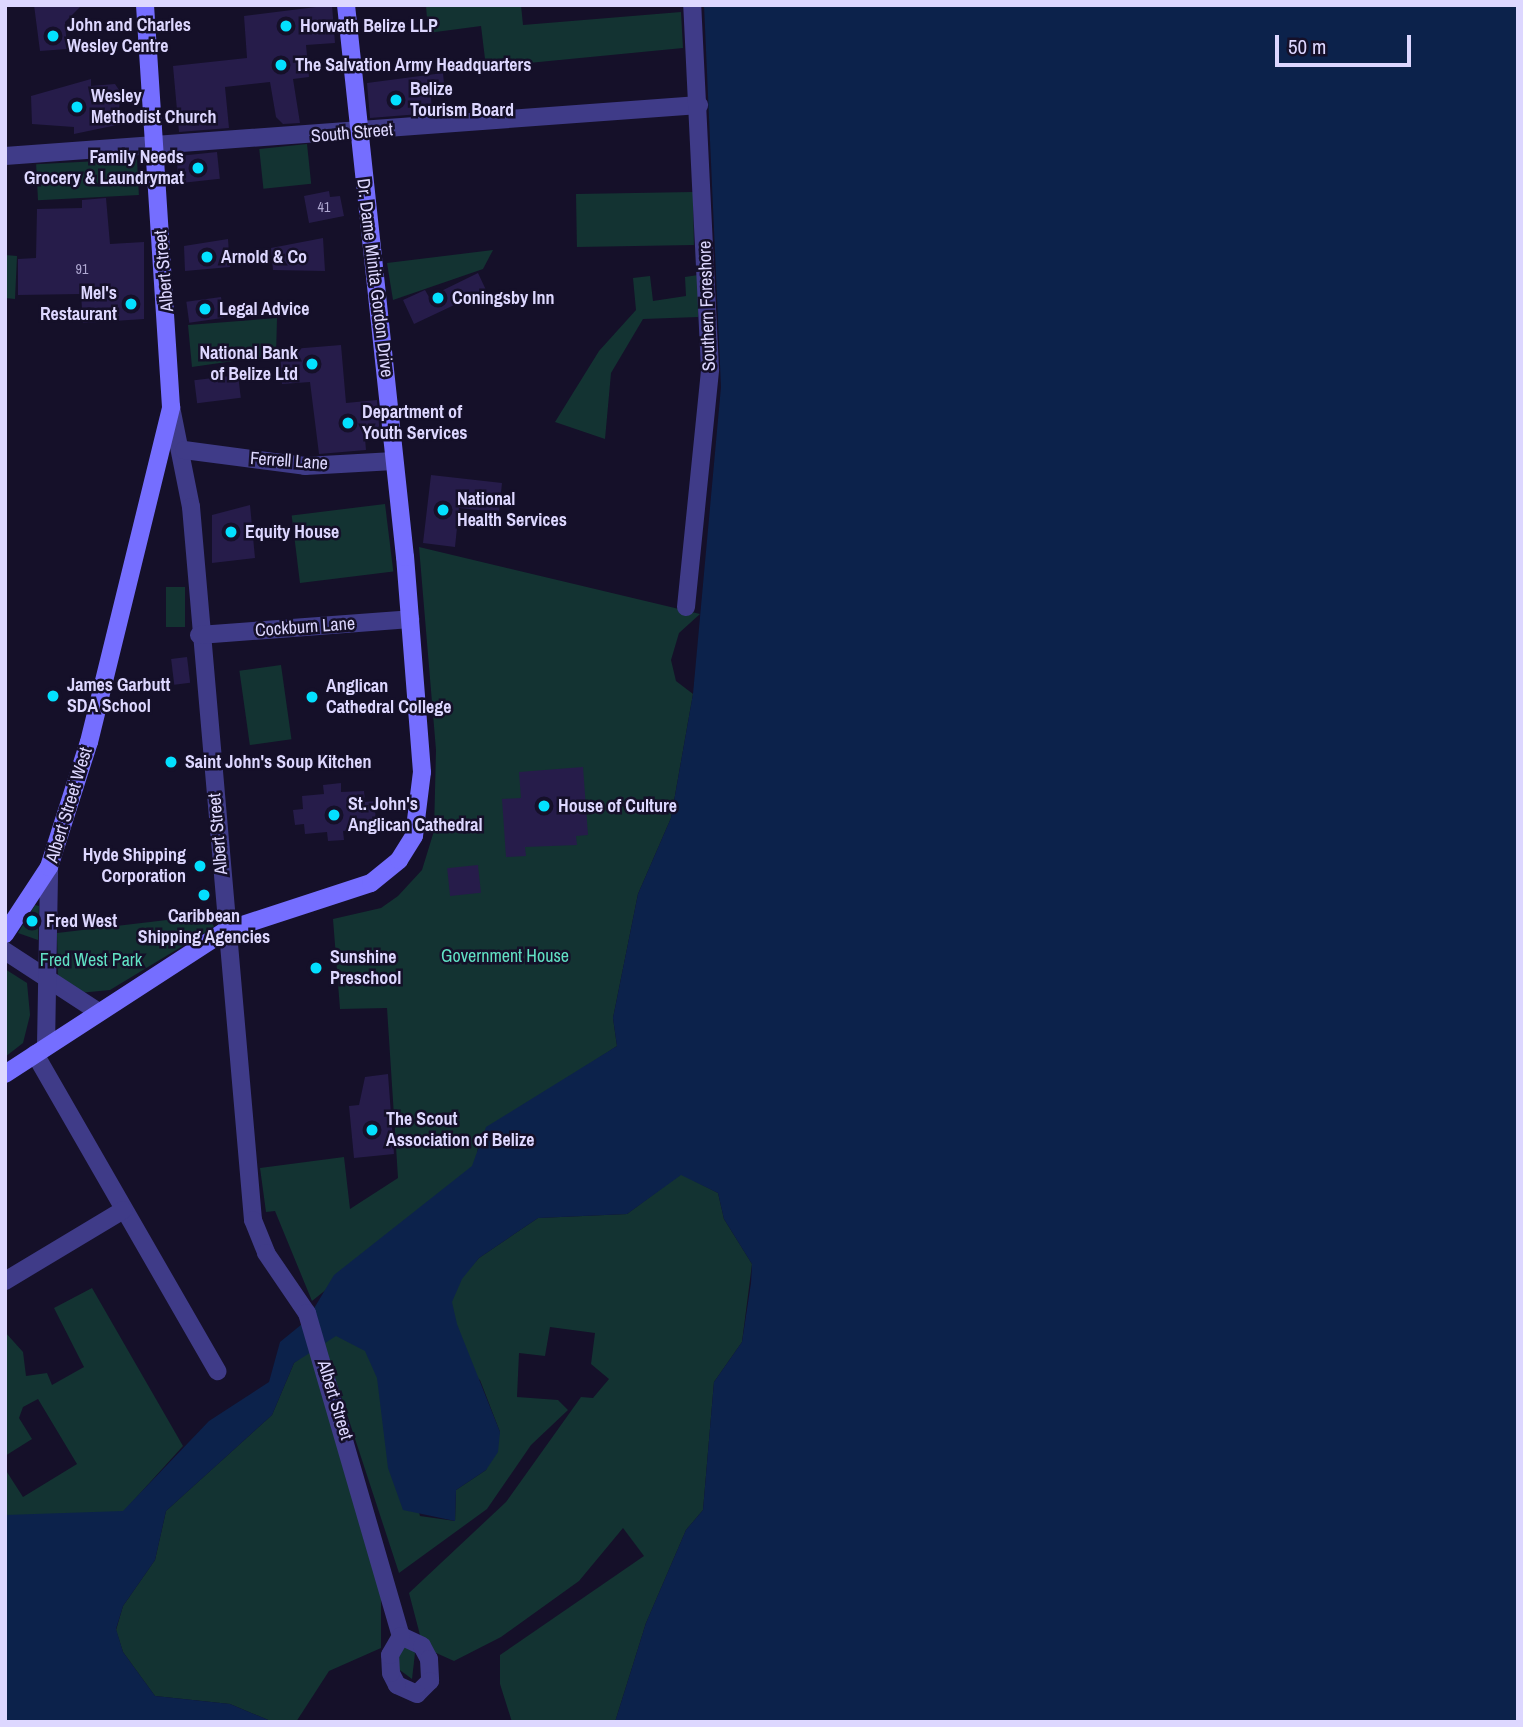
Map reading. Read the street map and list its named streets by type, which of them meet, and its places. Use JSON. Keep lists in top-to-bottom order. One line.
{"streets":{"main road":["Albert Street","Dr. Dame Minita Gordon Drive","Albert Street West"],"street":["South Street","Southern Foreshore","Ferrell Lane","Cockburn Lane"]},"crossings":[["South Street","Albert Street"],["South Street","Dr. Dame Minita Gordon Drive"],["South Street","Southern Foreshore"],["Albert Street","Dr. Dame Minita Gordon Drive"],["Albert Street","Ferrell Lane"],["Albert Street","Cockburn Lane"],["Albert Street","Albert Street West"],["Dr. Dame Minita Gordon Drive","Ferrell Lane"],["Dr. Dame Minita Gordon Drive","Cockburn Lane"],["Dr. Dame Minita Gordon Drive","Albert Street West"]],"parks":["Government House","Fred West Park"],"places":["Horwath Belize LLP","John and Charles Wesley Centre","The Salvation Army Headquarters","Belize Tourism Board","Wesley Methodist Church","Family Needs Grocery & Laundrymat","Arnold & Co","Coningsby Inn","Mel's Restaurant","Legal Advice","National Bank of Belize Ltd","Department of Youth Services","National Health Services","Equity House","James Garbutt SDA School","Anglican Cathedral College","Saint John's Soup Kitchen","House of Culture","St. John's Anglican Cathedral","Hyde Shipping Corporation","Caribbean Shipping Agencies","Fred West","Sunshine Preschool","The Scout Association of Belize"],"house_numbers":["41","91"],"scale_bar":"50 m"}
